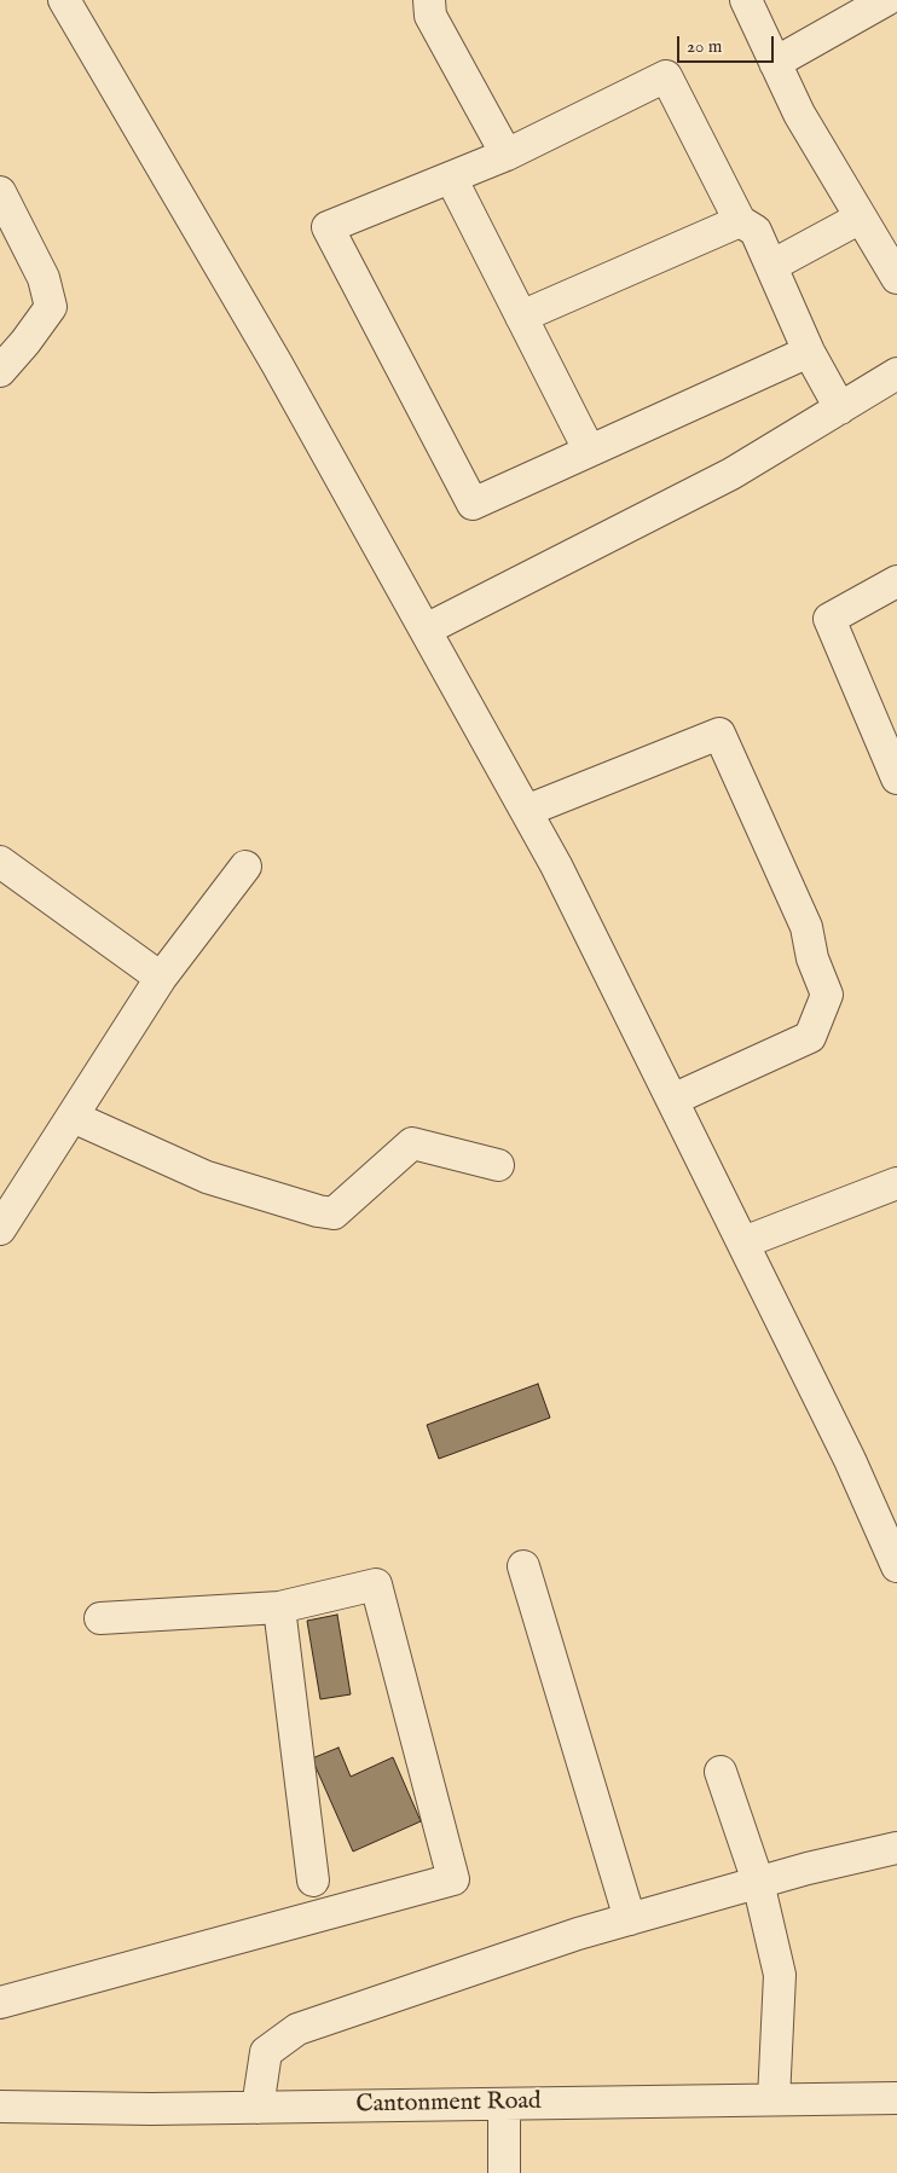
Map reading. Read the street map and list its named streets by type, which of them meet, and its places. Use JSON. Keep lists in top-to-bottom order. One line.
{"streets":{"street":["Cantonment Road"]},"scale_bar":"20 m"}
